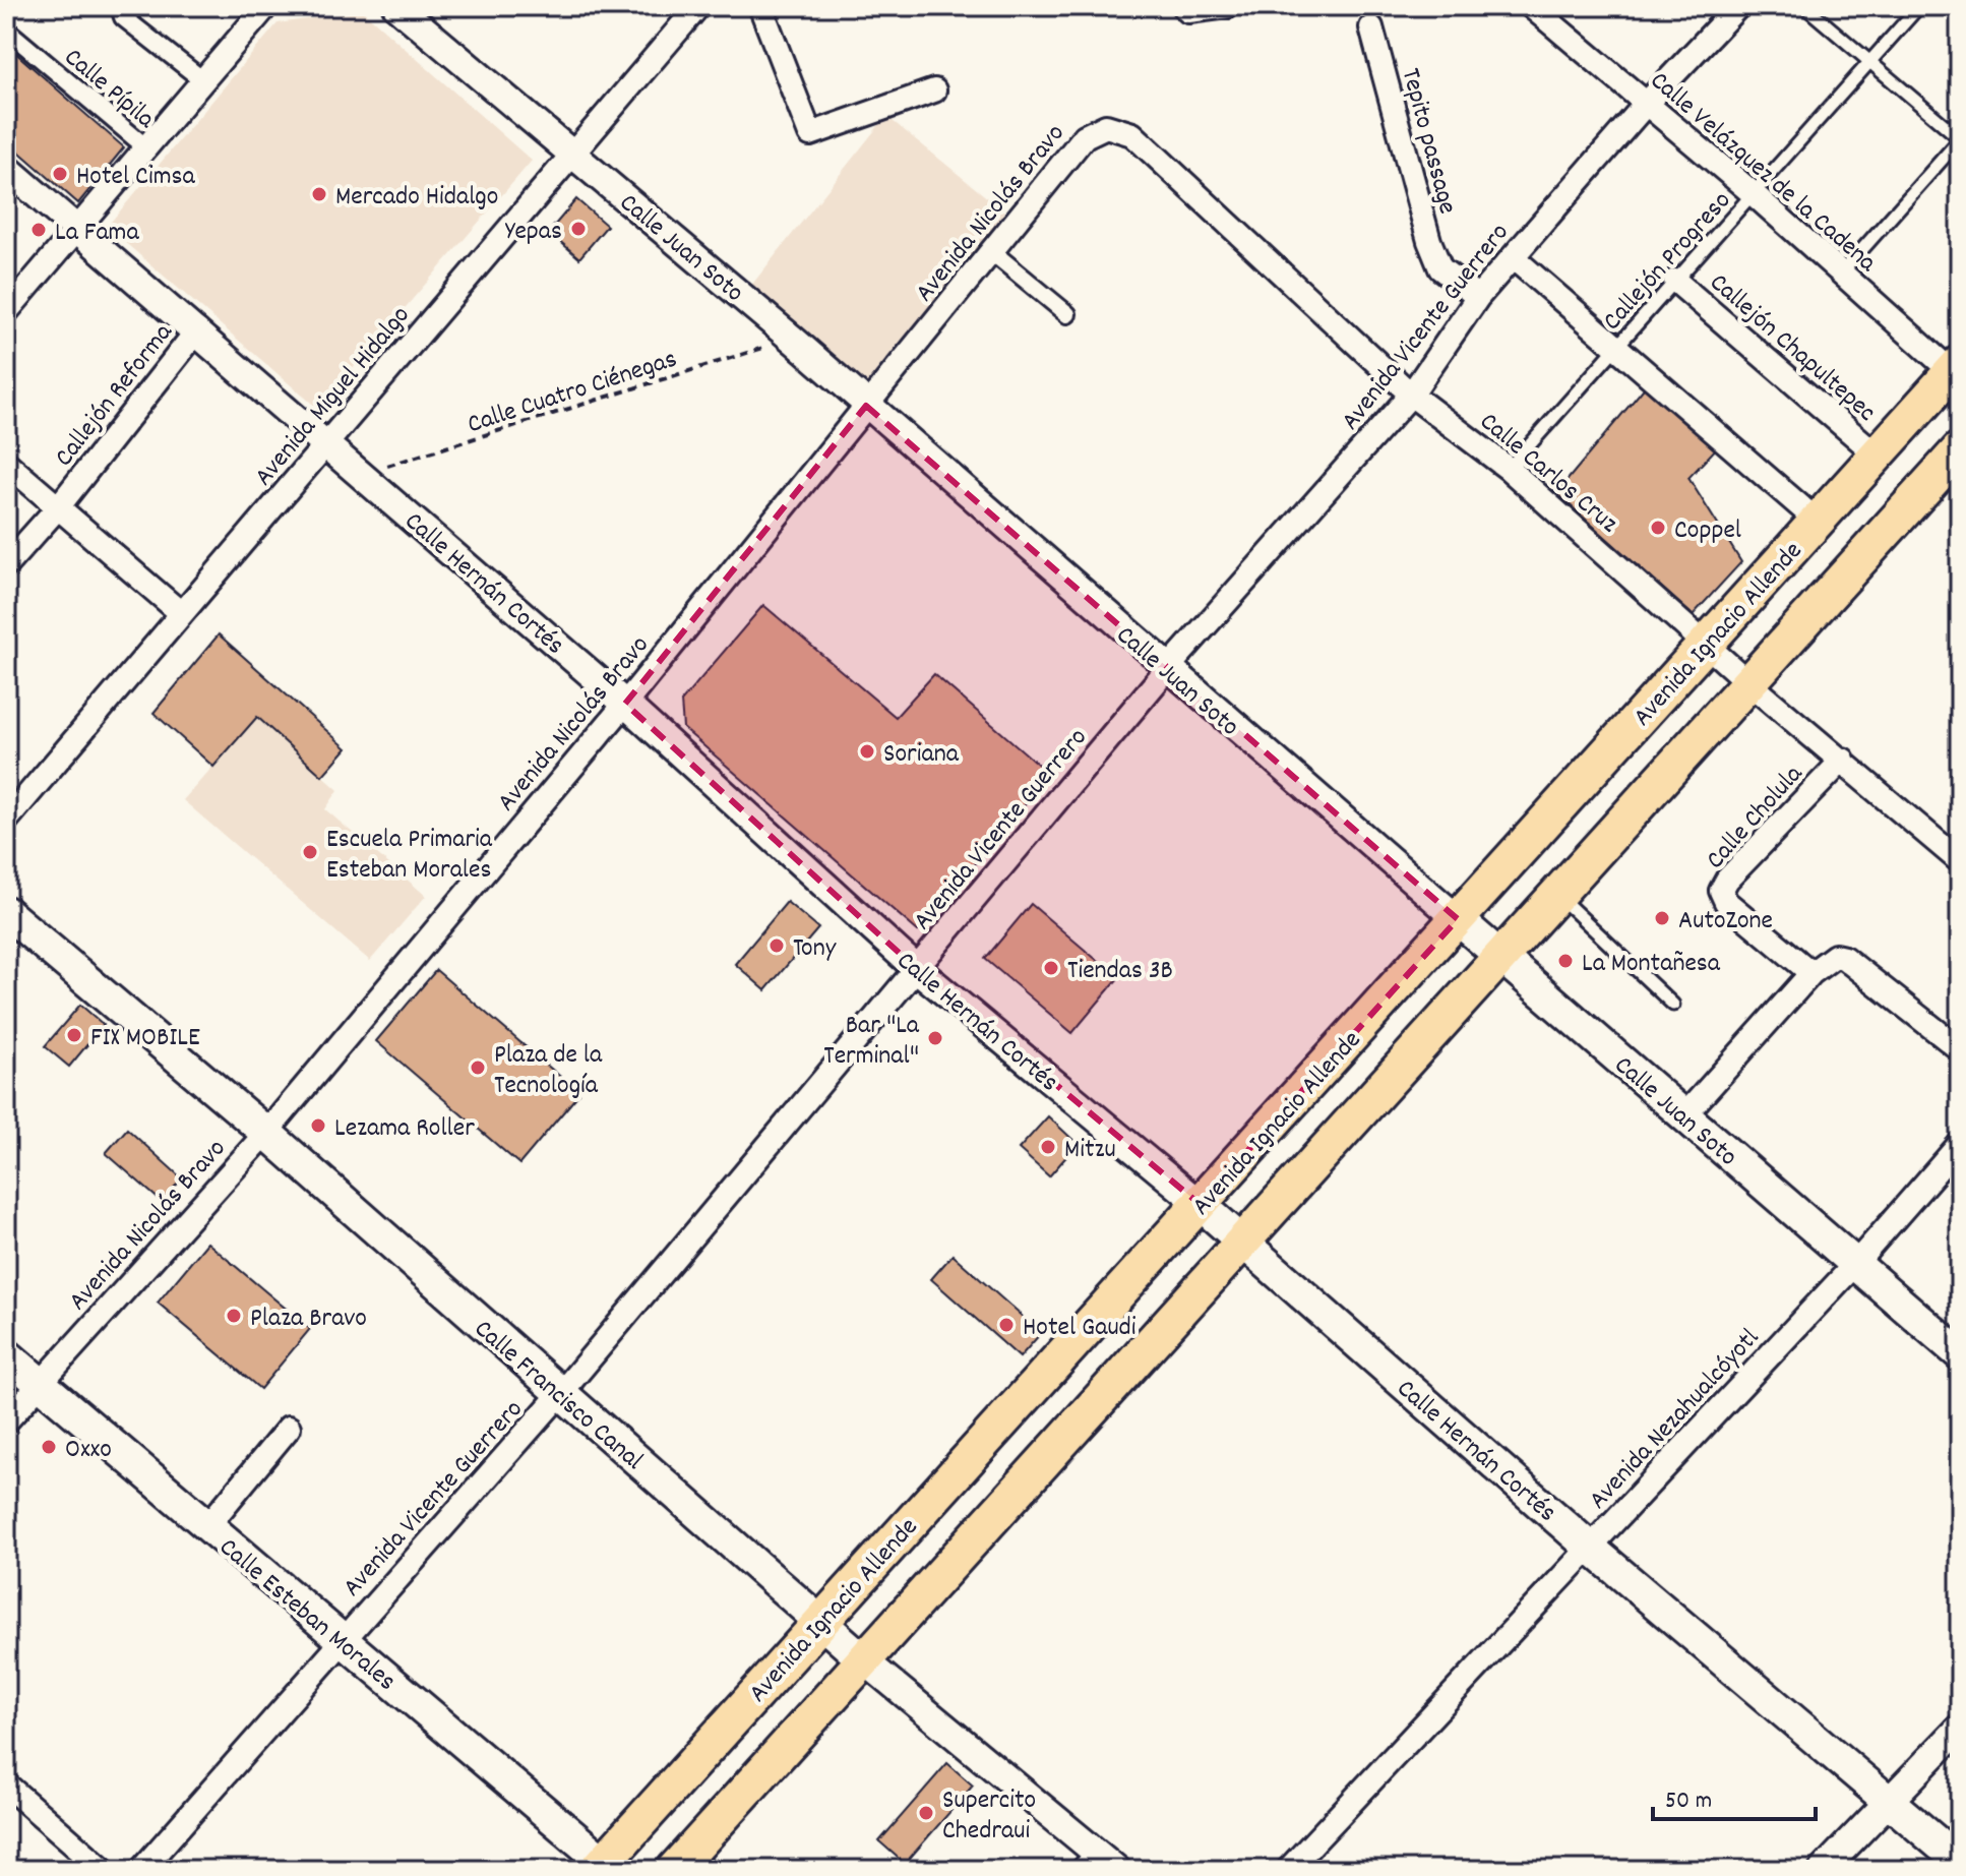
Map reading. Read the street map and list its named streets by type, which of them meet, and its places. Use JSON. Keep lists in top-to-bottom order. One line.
{"streets":{"main road":["Calle Juan Soto","Calle Hernán Cortés","Avenida Ignacio Allende","Calle Francisco Canal","Calle Esteban Morales"],"street":["Calle Pípila","Tepito passage","Calle Velázquez de la Cadena","Avenida Nicolás Bravo","Avenida Vicente Guerrero","Callejón Chapultepec","Callejón Reforma","Avenida Miguel Hidalgo","Calle Carlos Cruz","Calle Cholula","Avenida Nezahualcóyotl"],"lane":["Callejón Progreso"],"path":["Calle Cuatro Ciénegas"]},"crossings":[["Tepito passage","Avenida Vicente Guerrero"],["Calle Velázquez de la Cadena","Callejón Progreso"],["Calle Velázquez de la Cadena","Avenida Vicente Guerrero"],["Calle Velázquez de la Cadena","Avenida Ignacio Allende"],["Avenida Nicolás Bravo","Calle Juan Soto"],["Avenida Nicolás Bravo","Calle Carlos Cruz"],["Avenida Nicolás Bravo","Calle Hernán Cortés"],["Avenida Nicolás Bravo","Calle Francisco Canal"],["Avenida Nicolás Bravo","Calle Esteban Morales"],["Calle Juan Soto","Avenida Vicente Guerrero"],["Calle Juan Soto","Calle Cuatro Ciénegas"],["Calle Juan Soto","Avenida Miguel Hidalgo"],["Calle Juan Soto","Avenida Ignacio Allende"],["Calle Juan Soto","Avenida Nezahualcóyotl"],["Callejón Progreso","Callejón Chapultepec"],["Callejón Progreso","Calle Carlos Cruz"],["Avenida Vicente Guerrero","Calle Carlos Cruz"],["Avenida Vicente Guerrero","Calle Hernán Cortés"],["Avenida Vicente Guerrero","Calle Francisco Canal"],["Avenida Vicente Guerrero","Calle Esteban Morales"],["Callejón Chapultepec","Avenida Ignacio Allende"],["Calle Cuatro Ciénegas","Calle Hernán Cortés"],["Callejón Reforma","Calle Hernán Cortés"],["Avenida Miguel Hidalgo","Calle Hernán Cortés"],["Calle Carlos Cruz","Avenida Ignacio Allende"],["Calle Carlos Cruz","Calle Cholula"],["Calle Hernán Cortés","Avenida Ignacio Allende"],["Calle Hernán Cortés","Avenida Nezahualcóyotl"],["Avenida Ignacio Allende","Calle Francisco Canal"],["Avenida Ignacio Allende","Calle Esteban Morales"]],"places":["Hotel Cimsa","Mercado Hidalgo","Yepas","La Fama","Coppel","Soriana","Escuela Primaria Esteban Morales","AutoZone","Tony","La Montañesa","Tiendas 3B","FIX MOBILE","Bar \"La Terminal\"","Plaza de la Tecnología","Lezama Roller","Mitzu","Plaza Bravo","Hotel Gaudi","Oxxo","Supercito Chedraui"],"scale_bar":"50 m"}
